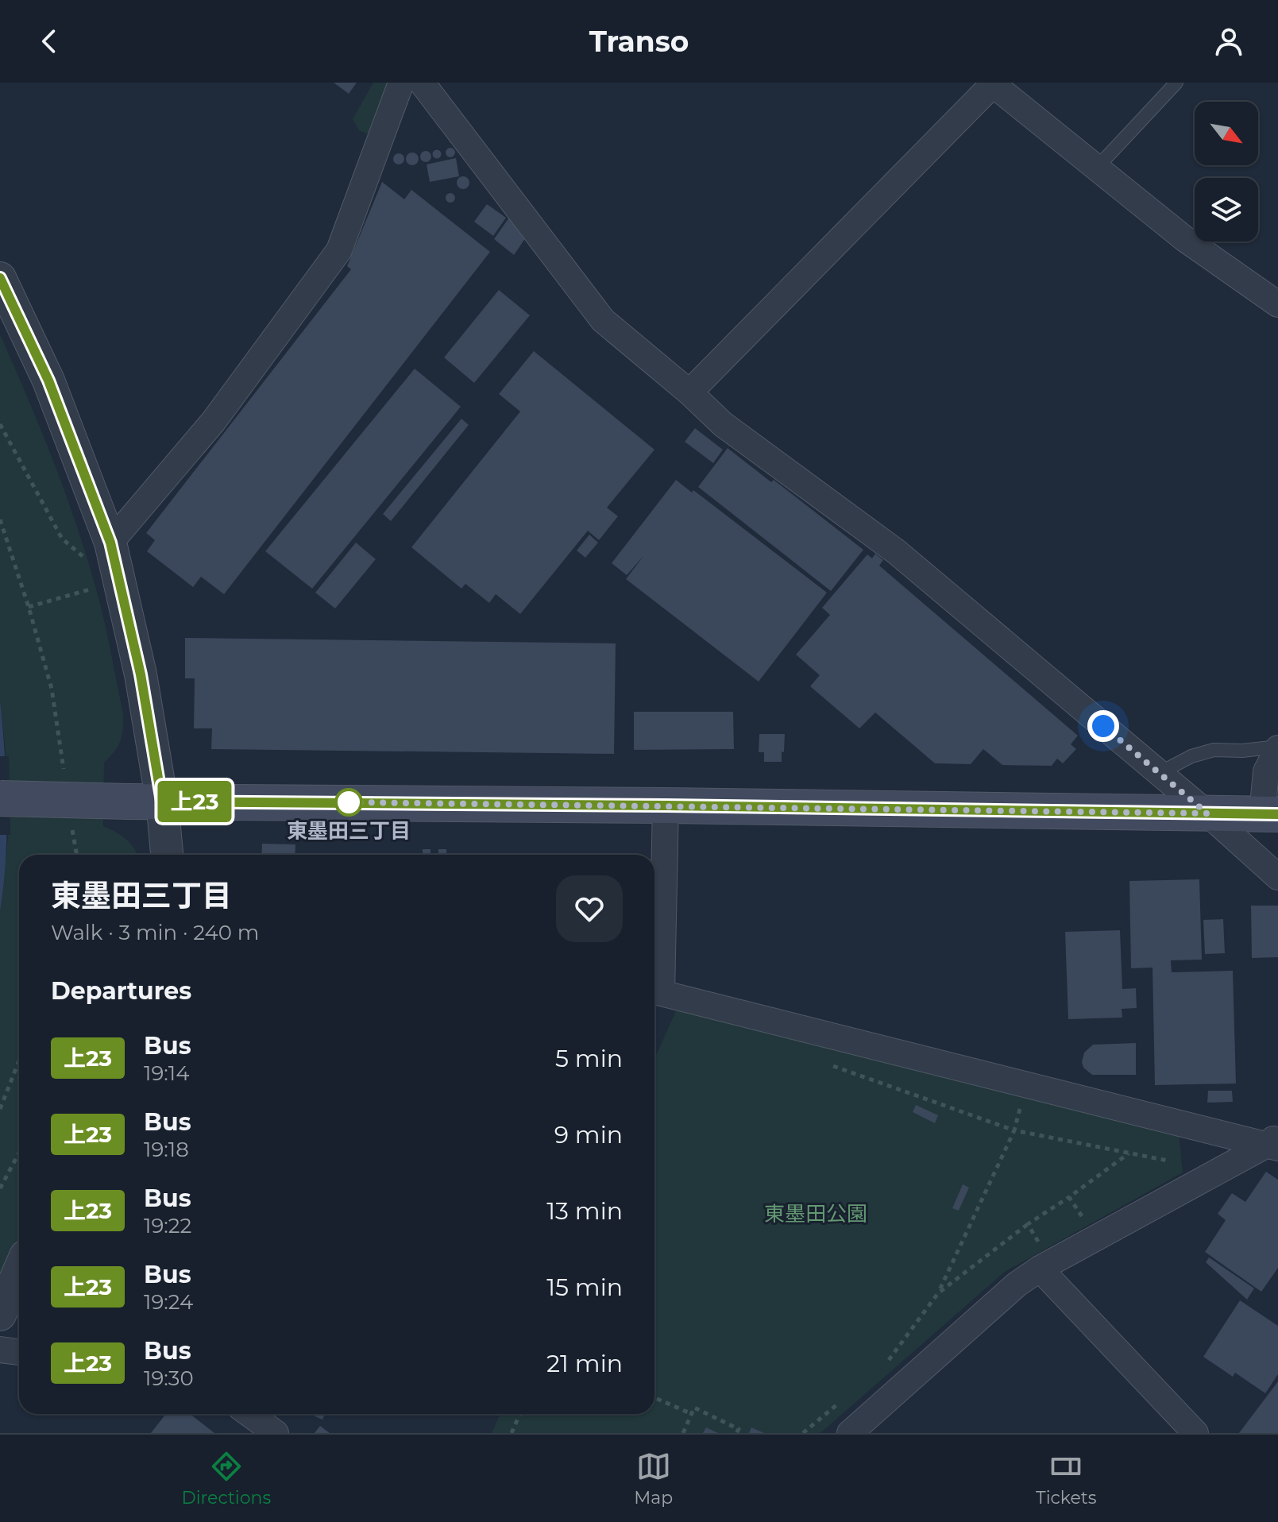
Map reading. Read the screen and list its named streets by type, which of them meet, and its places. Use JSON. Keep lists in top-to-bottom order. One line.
{"parks":["東墨田公園"],"places":["東墨田三丁目"],"lines":["bus line 上23"],"north":"bottom right","page":{"header":"Transo","on_map":"上23","heading":[["東墨田三丁目","Walk · 3 min · 240 m"],"Departures"],"list":[{"mark":"上23","name":"Bus","note":"19:14","value":"5 min"},{"mark":"上23","name":"Bus","note":"19:18","value":"9 min"},{"mark":"上23","name":"Bus","note":"19:22","value":"13 min"},{"mark":"上23","name":"Bus","note":"19:24","value":"15 min"},{"mark":"上23","name":"Bus","note":"19:30","value":"21 min"}],"tabs":["Directions","Map","Tickets"]}}
